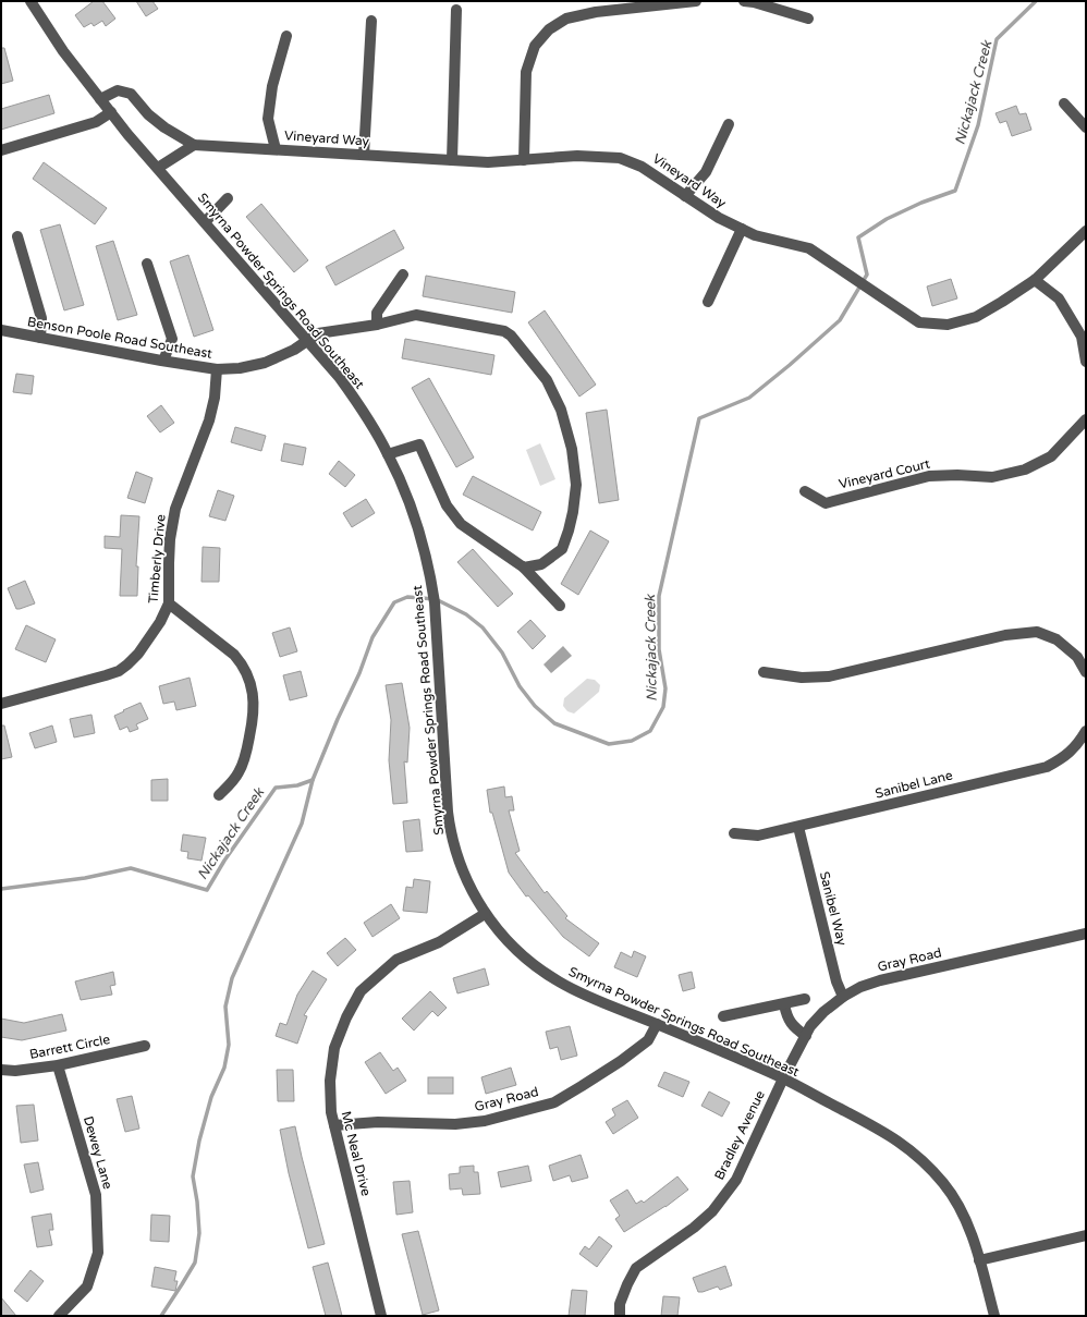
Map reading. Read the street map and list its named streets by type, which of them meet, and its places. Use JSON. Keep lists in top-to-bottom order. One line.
{"streets":{"street":["Vineyard Way","Smyrna Powder Springs Road Southeast","Benson Poole Road Southeast","Vineyard Court","Timberly Drive","Sanibel Lane","Sanibel Way","Gray Road","Barrett Circle","Bradley Avenue","Dewey Lane","Mc Neal Drive"]},"crossings":[["Smyrna Powder Springs Road Southeast","Benson Poole Road Southeast"],["Smyrna Powder Springs Road Southeast","Gray Road"],["Smyrna Powder Springs Road Southeast","Bradley Avenue"],["Smyrna Powder Springs Road Southeast","Mc Neal Drive"],["Benson Poole Road Southeast","Timberly Drive"],["Sanibel Lane","Sanibel Way"],["Sanibel Way","Gray Road"],["Gray Road","Bradley Avenue"],["Gray Road","Mc Neal Drive"],["Barrett Circle","Dewey Lane"]],"water":["Nickajack Creek"]}
